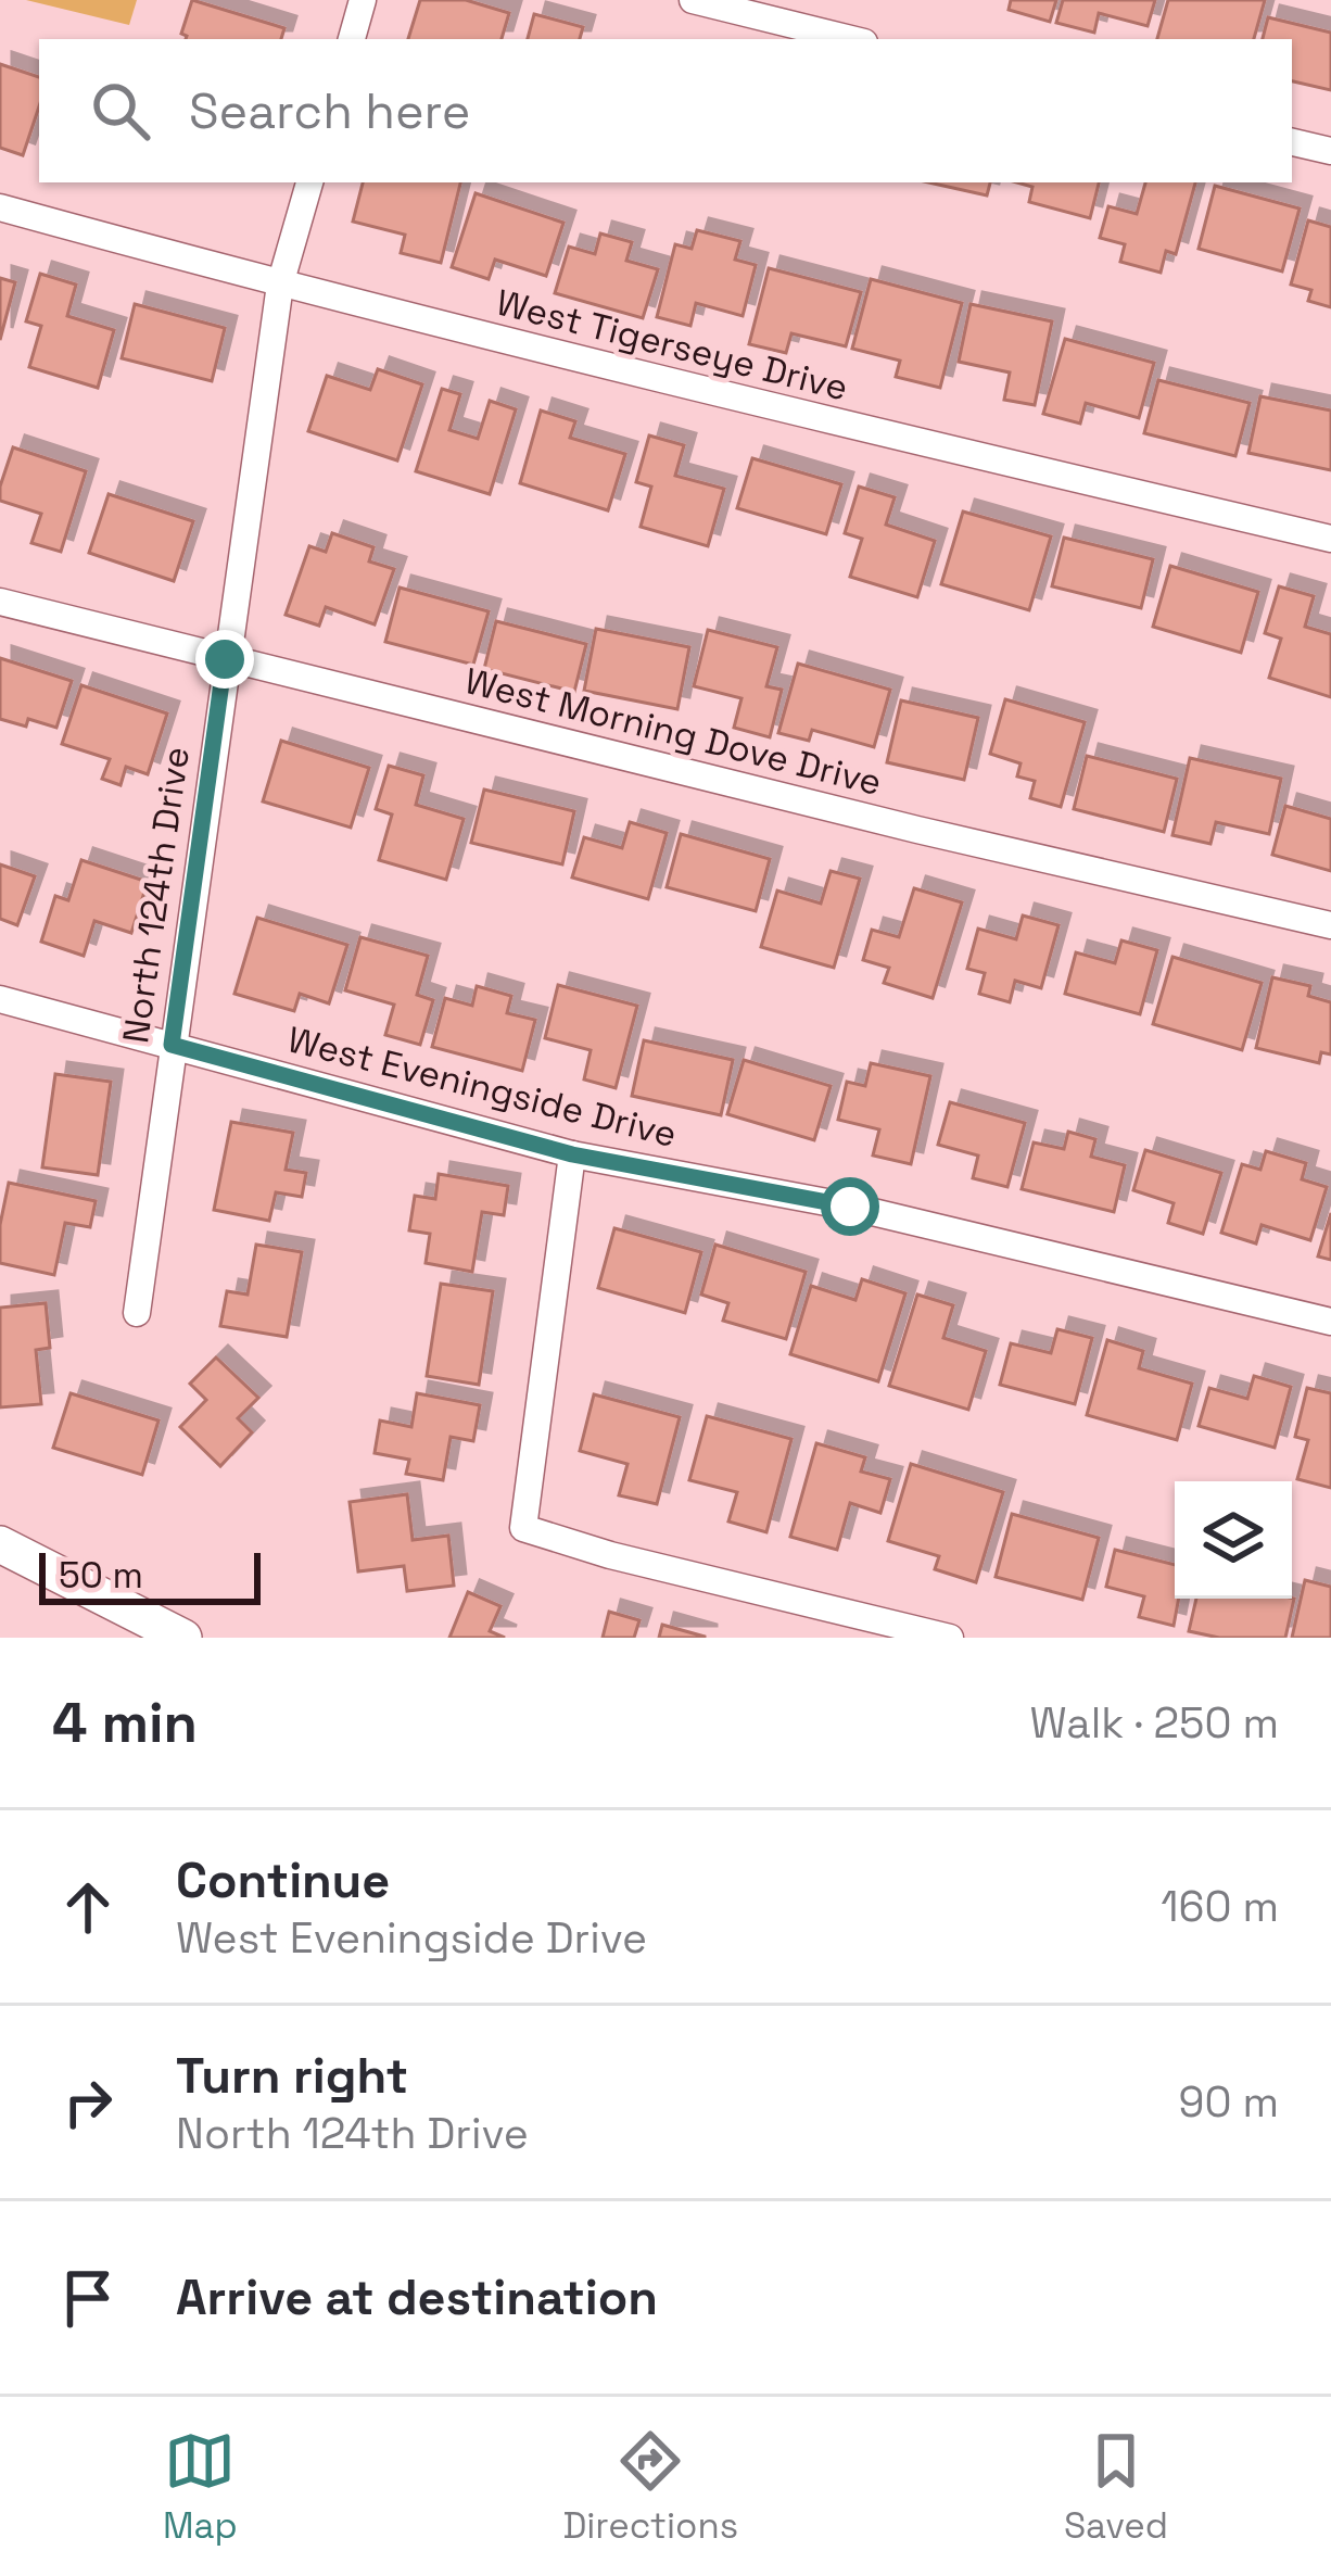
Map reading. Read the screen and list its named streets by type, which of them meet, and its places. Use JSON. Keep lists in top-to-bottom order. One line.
{"streets":{"street":["West Tigerseye Drive","West Morning Dove Drive","North 124th Drive","West Eveningside Drive"]},"crossings":[["West Tigerseye Drive","North 124th Drive"],["West Morning Dove Drive","North 124th Drive"],["North 124th Drive","West Eveningside Drive"]],"scale_bar":"50 m","page":{"search":"Search here","scale":"50 m","heading":["4 min","Walk · 250 m"],"list":[["Continue","West Eveningside Drive","160 m"],["Turn right","North 124th Drive","90 m"],"Arrive at destination"],"nav":["Map","Directions","Saved"]}}
